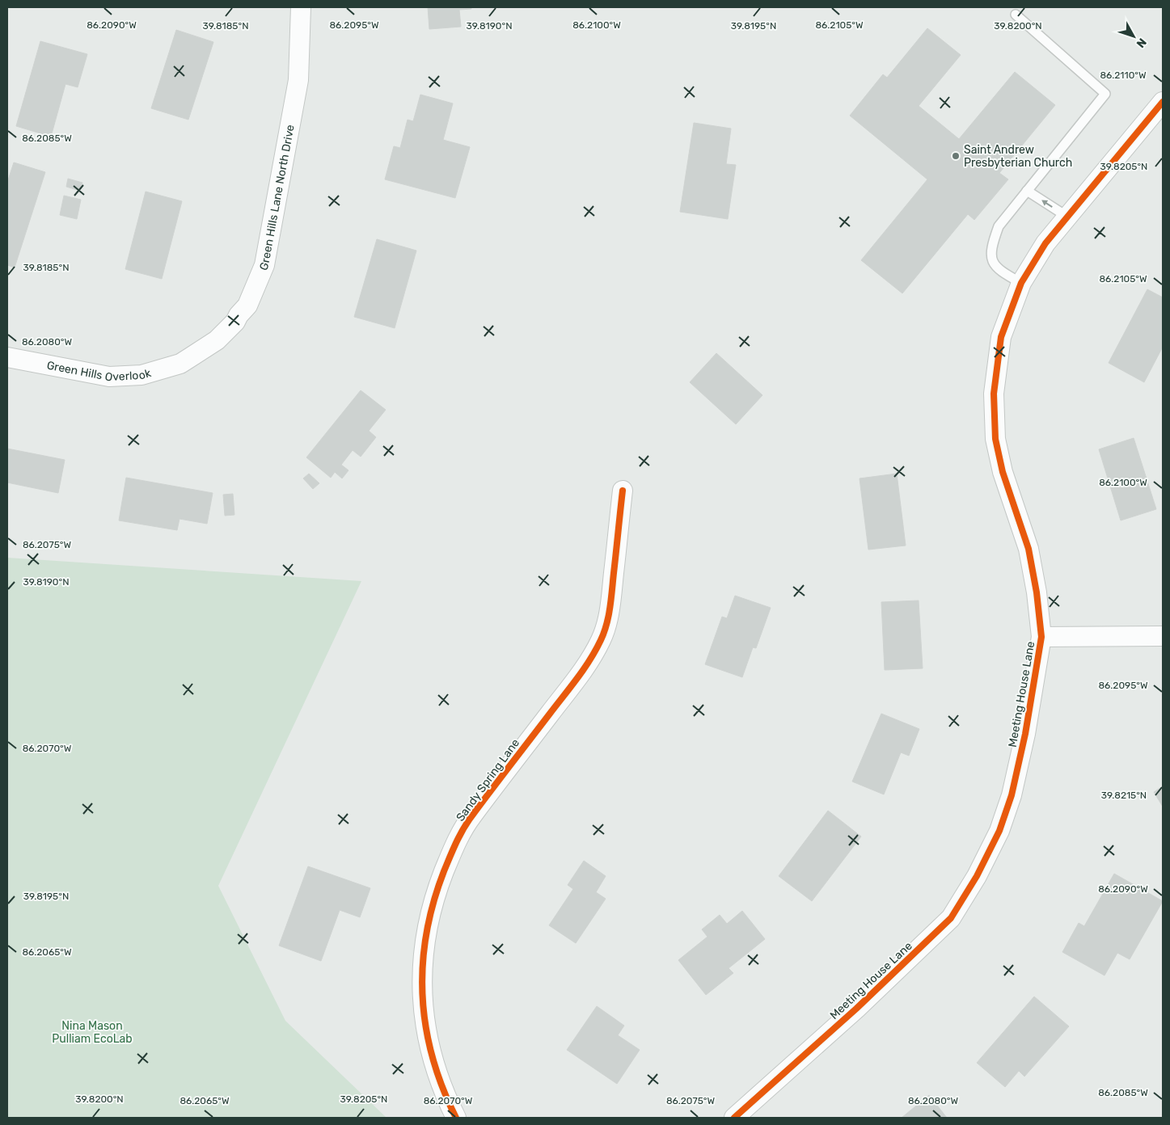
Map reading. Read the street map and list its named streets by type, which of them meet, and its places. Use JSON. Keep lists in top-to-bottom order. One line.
{"streets":{"street":["Green Hills Lane North Drive","Green Hills Overlook","Meeting House Lane","Sandy Spring Lane"]},"crossings":[["Green Hills Lane North Drive","Green Hills Overlook"]],"parks":["Nina Mason Pulliam EcoLab"],"places":["Saint Andrew Presbyterian Church"],"north":"bottom right","coordinates":["86.2090°W","86.2095°W","86.2100°W","86.2105°W","39.8185°N","39.8190°N","39.8195°N","39.8200°N","86.2110°W","86.2085°W","39.8205°N","86.2080°W","86.2075°W","86.2070°W","39.8215°N","86.2065°W"]}
